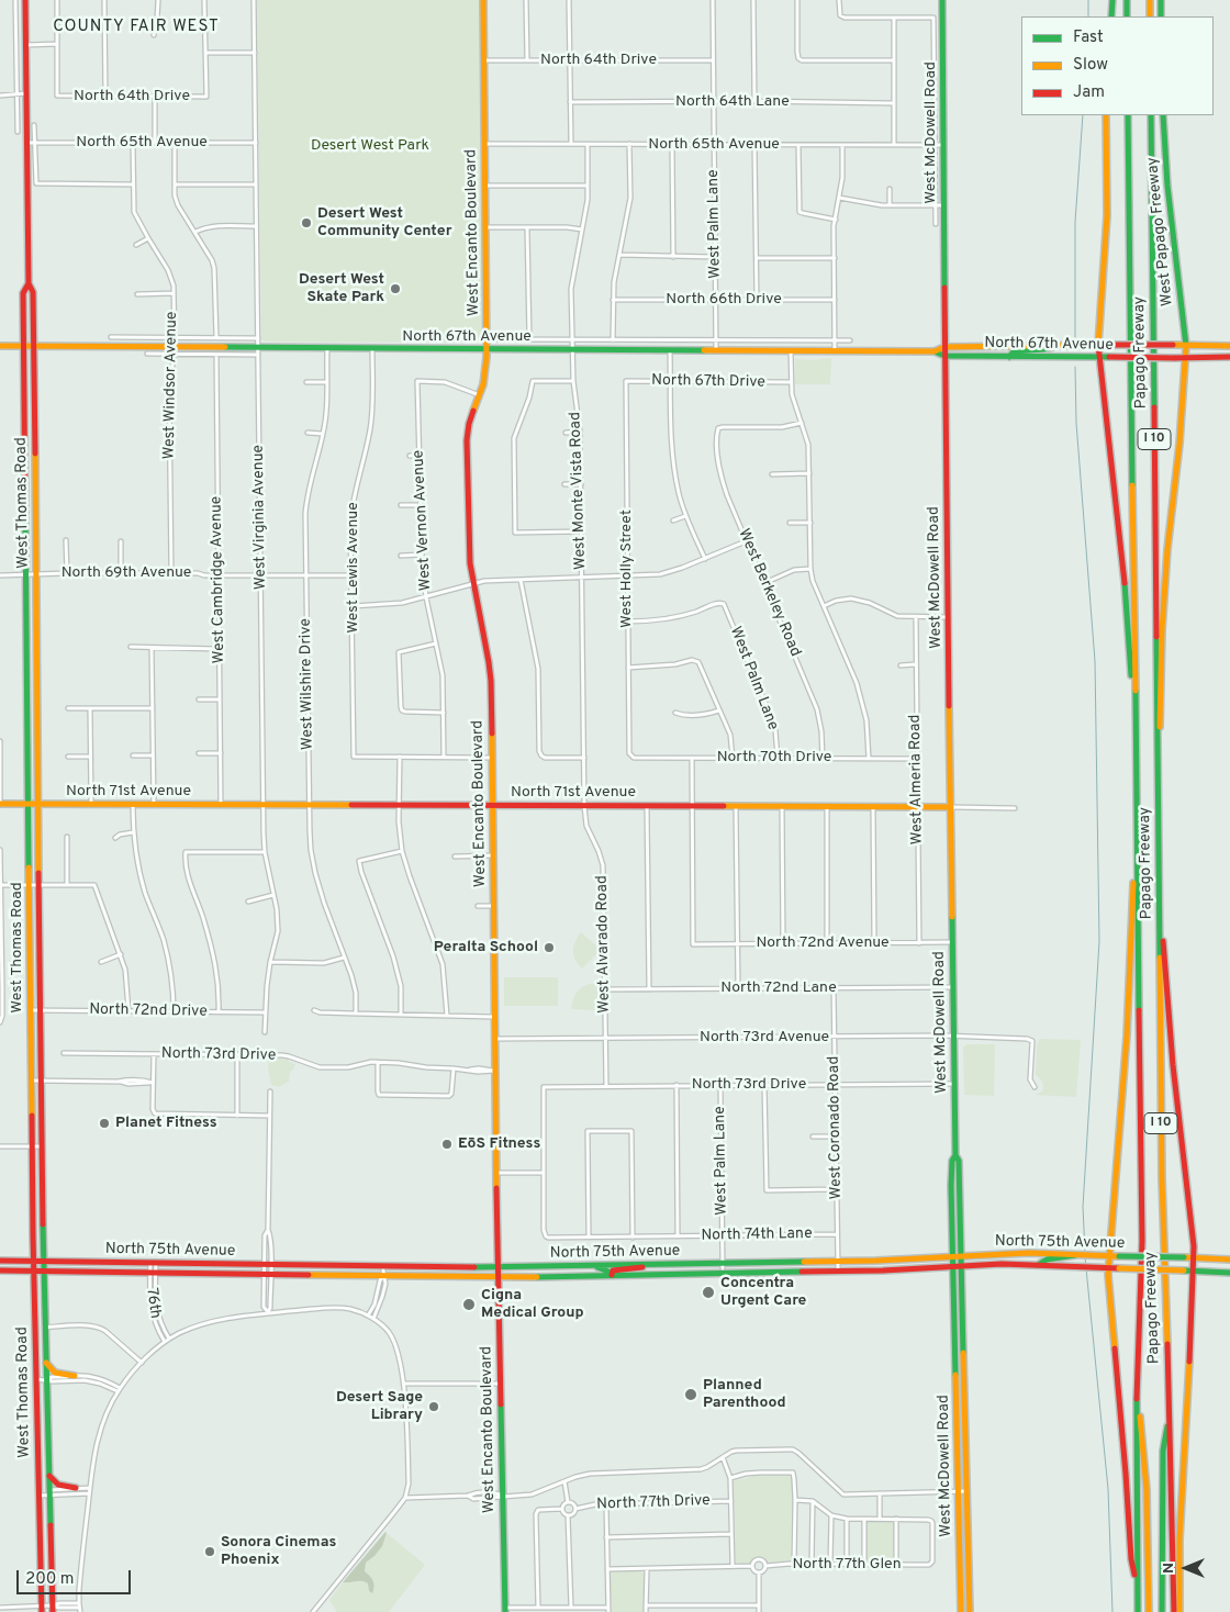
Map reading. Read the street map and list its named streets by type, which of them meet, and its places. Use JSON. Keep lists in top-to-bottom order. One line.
{"streets":{"main road":["West McDowell Road","West Papago Freeway","West Encanto Boulevard","North 67th Avenue","Papago Freeway","I 10","West Thomas Road","North 71st Avenue","North 75th Avenue"],"street":["North 64th Drive","North 64th Lane","North 65th Avenue","West Palm Lane","North 66th Drive","North 67th Drive","West Windsor Avenue","West Monte Vista Road","West Virginia Avenue","West Vernon Avenue","West Lewis Avenue","West Holly Street","North 69th Avenue","West Cambridge Avenue","West Berkeley Road","West Wilshire Drive","North 70th Drive","West Almeria Road","North 72nd Avenue","West Alvarado Road","North 72nd Lane","North 72nd Drive","North 73rd Avenue","North 73rd Drive","West Coronado Road","North 74th Lane","76th","North 77th Drive","North 77th Glen"]},"crossings":[["North 64th Drive","West Palm Lane"],["North 64th Drive","West Encanto Boulevard"],["North 64th Lane","West Palm Lane"],["West McDowell Road","North 65th Avenue"],["West McDowell Road","North 67th Avenue"],["West McDowell Road","North 71st Avenue"],["West McDowell Road","North 72nd Avenue"],["West McDowell Road","North 72nd Lane"],["West McDowell Road","North 73rd Avenue"],["West McDowell Road","North 73rd Drive"],["West McDowell Road","North 75th Avenue"],["North 65th Avenue","West Palm Lane"],["North 65th Avenue","West Encanto Boulevard"],["North 65th Avenue","West Windsor Avenue"],["North 65th Avenue","West Monte Vista Road"],["North 65th Avenue","West Thomas Road"],["North 65th Avenue","West Virginia Avenue"],["West Palm Lane","North 66th Drive"],["West Palm Lane","North 67th Avenue"],["West Palm Lane","West Holly Street"],["West Palm Lane","North 70th Drive"],["West Palm Lane","North 73rd Drive"],["West Palm Lane","North 74th Lane"],["West Palm Lane","North 75th Avenue"],["West Papago Freeway","North 67th Avenue"],["West Papago Freeway","Papago Freeway"],["West Encanto Boulevard","North 67th Avenue"],["West Encanto Boulevard","West Vernon Avenue"],["West Encanto Boulevard","North 71st Avenue"],["West Encanto Boulevard","North 73rd Avenue"],["West Encanto Boulevard","North 73rd Drive"],["West Encanto Boulevard","North 75th Avenue"],["North 67th Avenue","West Windsor Avenue"],["North 67th Avenue","West Monte Vista Road"],["North 67th Avenue","West Thomas Road"],["North 67th Avenue","West Virginia Avenue"],["North 67th Avenue","West Lewis Avenue"],["North 67th Avenue","West Wilshire Drive"],["North 67th Drive","West Holly Street"],["West Windsor Avenue","North 69th Avenue"],["West Monte Vista Road","North 71st Avenue"],["West Monte Vista Road","West Alvarado Road"],["West Thomas Road","North 69th Avenue"],["West Thomas Road","North 71st Avenue"],["West Thomas Road","North 72nd Drive"],["West Thomas Road","North 75th Avenue"],["West Virginia Avenue","North 69th Avenue"],["West Virginia Avenue","North 71st Avenue"],["West Virginia Avenue","North 72nd Drive"],["West Lewis Avenue","North 69th Avenue"],["West Holly Street","North 70th Drive"],["North 69th Avenue","West Cambridge Avenue"],["North 69th Avenue","West Wilshire Drive"],["West Cambridge Avenue","North 71st Avenue"],["West Berkeley Road","North 70th Drive"],["West Wilshire Drive","North 71st Avenue"],["North 70th Drive","West Almeria Road"],["West Almeria Road","North 71st Avenue"],["West Almeria Road","North 72nd Avenue"],["North 71st Avenue","North 72nd Avenue"],["North 71st Avenue","West Alvarado Road"],["West Alvarado Road","North 72nd Lane"],["West Alvarado Road","North 73rd Avenue"],["West Alvarado Road","North 73rd Drive"],["North 72nd Lane","West Coronado Road"],["North 73rd Avenue","West Coronado Road"],["North 73rd Drive","West Coronado Road"],["North 73rd Drive","North 74th Lane"],["West Coronado Road","North 74th Lane"],["West Coronado Road","North 75th Avenue"],["North 75th Avenue","76th"]],"districts":["COUNTY FAIR WEST"],"parks":["Desert West Park"],"places":["Desert West Community Center","Desert West Skate Park","Peralta School","Planet Fitness","EōS Fitness","Concentra Urgent Care","Cigna Medical Group","Planned Parenthood","Desert Sage Library","Sonora Cinemas Phoenix"],"legend":["Fast","Slow","Jam"],"scale_bar":"200 m","north":"left"}
